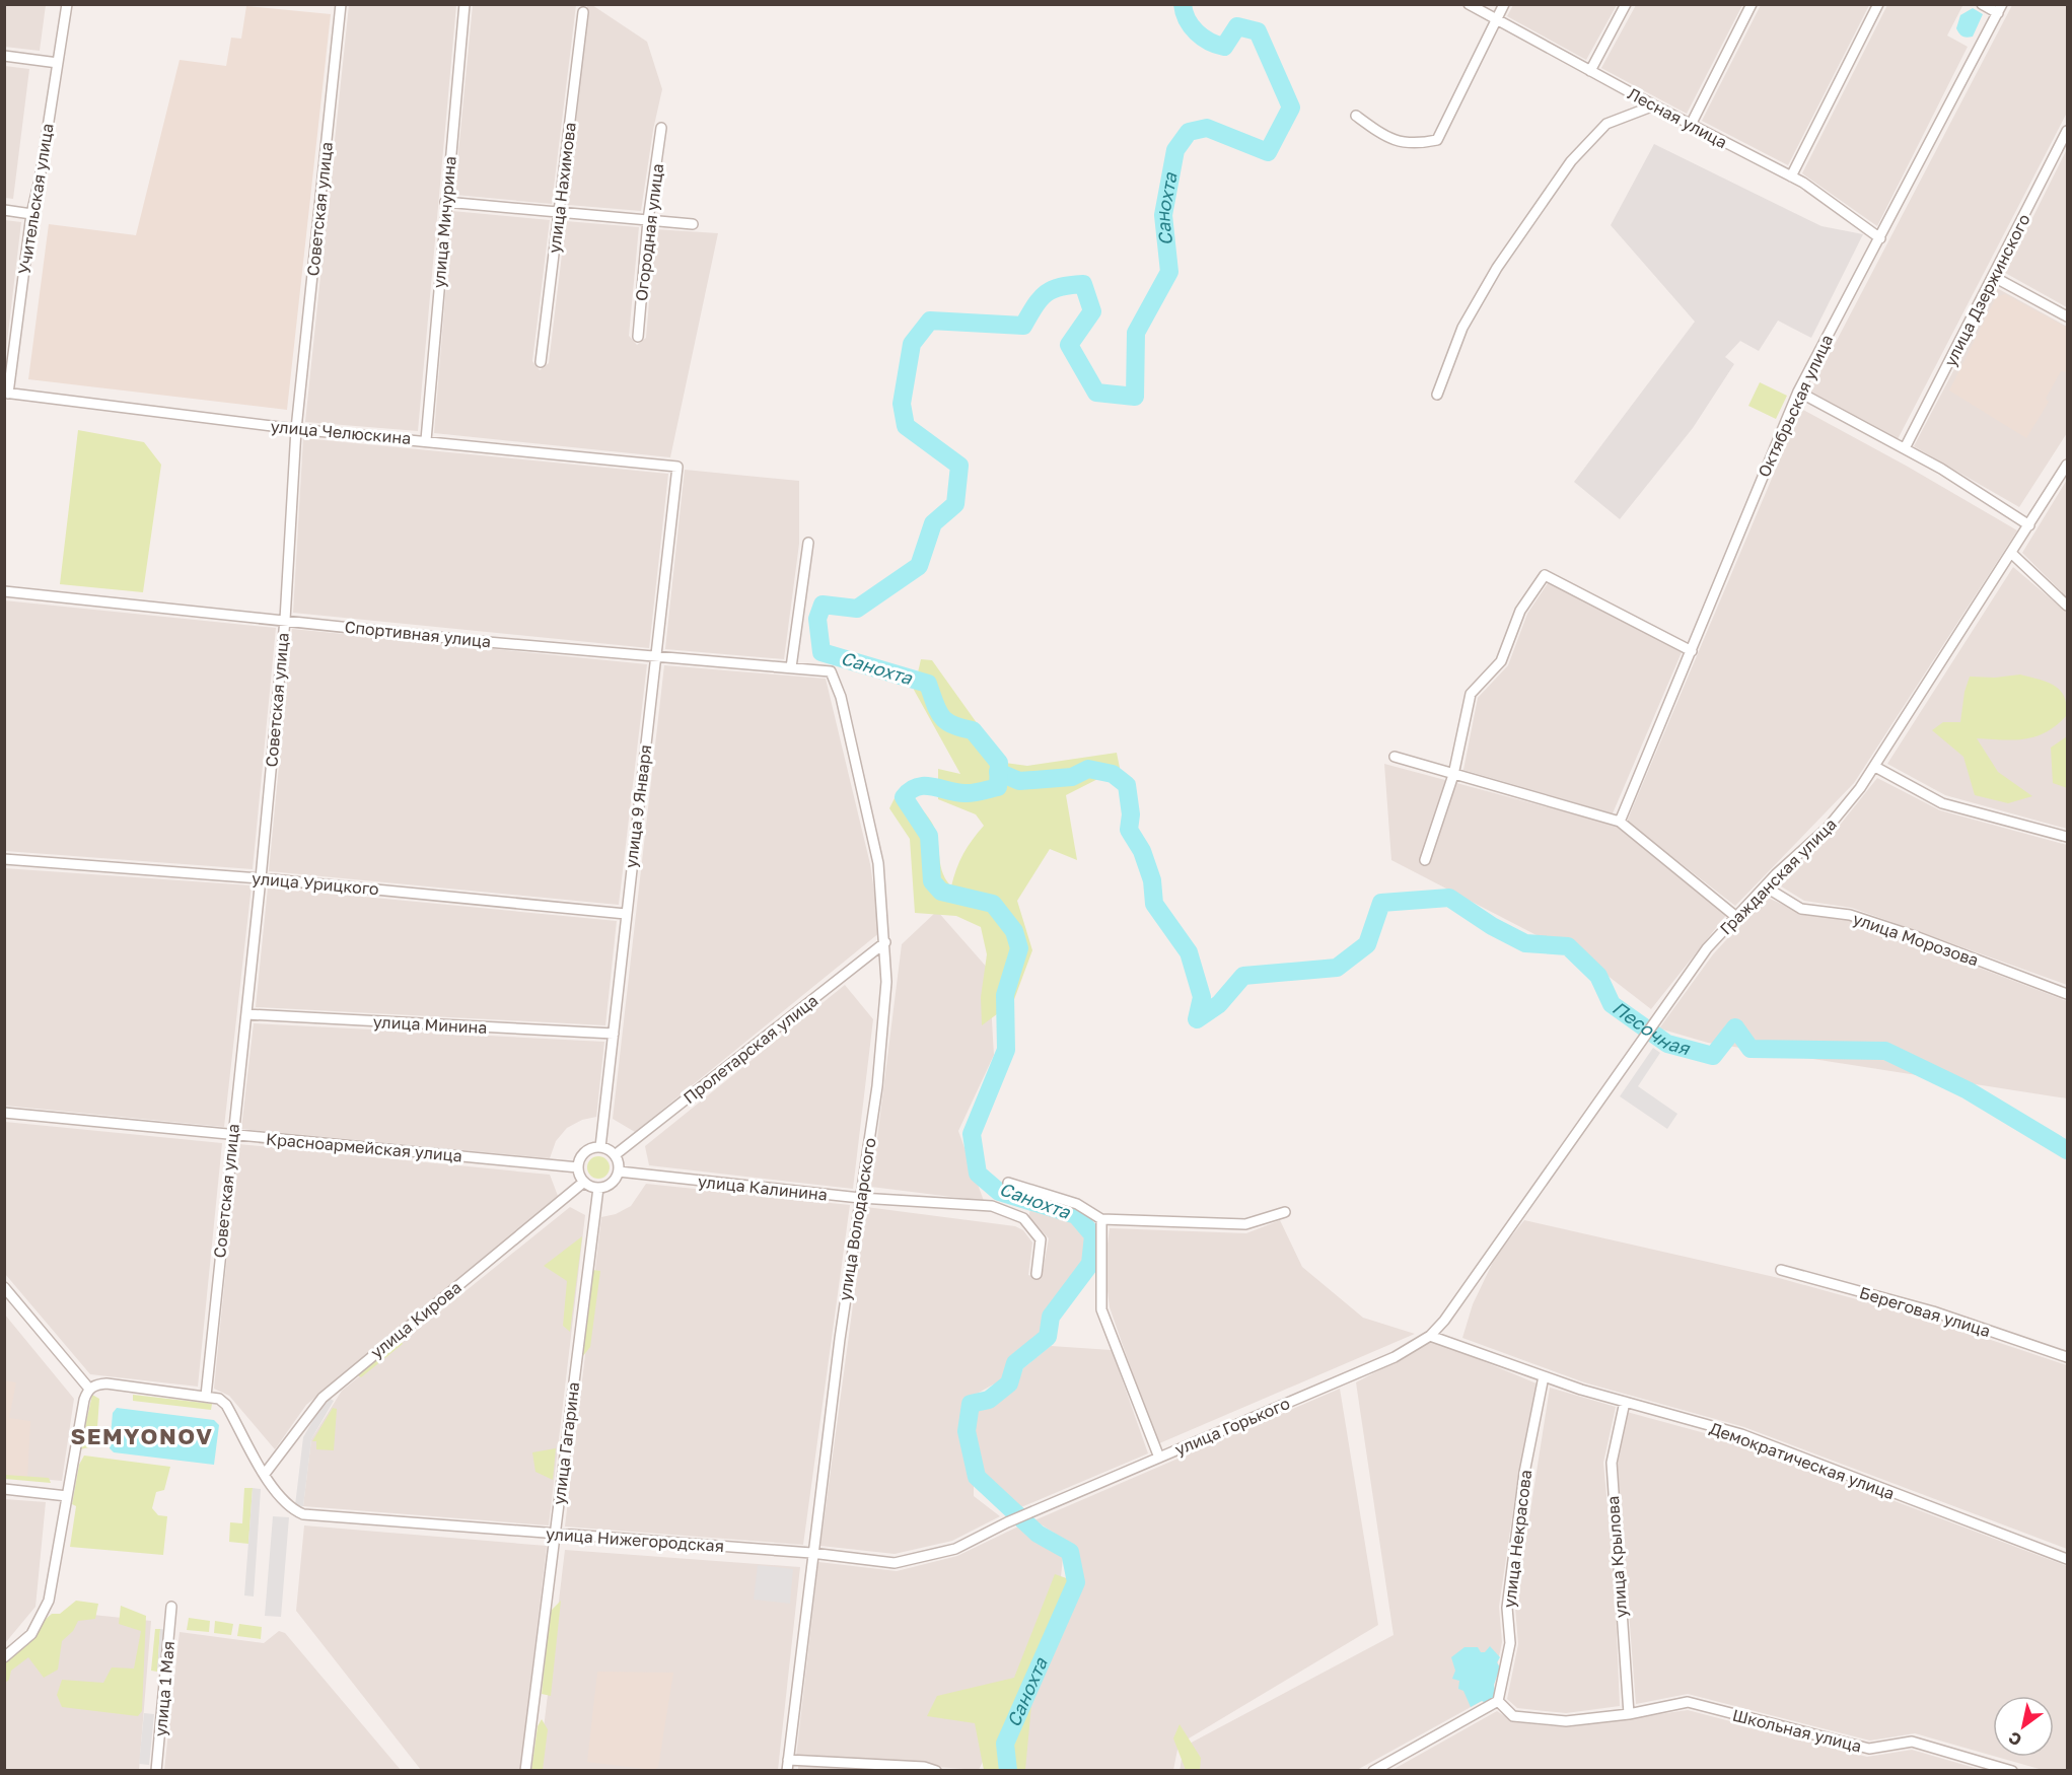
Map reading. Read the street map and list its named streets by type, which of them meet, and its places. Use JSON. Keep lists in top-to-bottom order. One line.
{"streets":{"street":["Лесная улица","улица Нахимова","Учительская улица","Советская улица","улица Мичурина","Огородная улица","улица Дзержинского","Октябрьская улица","улица Челюскина","Спортивная улица","улица 9 Января","Гражданская улица","улица Урицкого","улица Морозова","улица Минина","Пролетарская улица","Красноармейская улица","улица Калинина","улица Володарского","Береговая улица","улица Кирова","улица Горького","улица Гагарина","Демократическая улица","улица Некрасова","улица Нижегородская","улица Крылова","улица 1 Мая","Школьная улица"]},"crossings":[["Лесная улица","Октябрьская улица"],["Учительская улица","улица Челюскина"],["Советская улица","улица Челюскина"],["Советская улица","Спортивная улица"],["Советская улица","улица Урицкого"],["Советская улица","улица Минина"],["Советская улица","Красноармейская улица"],["Советская улица","улица Нижегородская"],["улица Мичурина","улица Челюскина"],["улица Челюскина","улица 9 Января"],["Спортивная улица","улица 9 Января"],["Спортивная улица","улица Володарского"],["улица 9 Января","улица Урицкого"],["улица 9 Января","улица Минина"],["улица 9 Января","Пролетарская улица"],["улица 9 Января","Красноармейская улица"],["улица 9 Января","улица Калинина"],["улица 9 Января","улица Кирова"],["улица 9 Января","улица Гагарина"],["Гражданская улица","улица Морозова"],["Гражданская улица","улица Горького"],["Гражданская улица","Демократическая улица"],["Пролетарская улица","Красноармейская улица"],["Пролетарская улица","улица Калинина"],["Пролетарская улица","улица Володарского"],["Пролетарская улица","улица Кирова"],["Пролетарская улица","улица Гагарина"],["Красноармейская улица","улица Калинина"],["Красноармейская улица","улица Кирова"],["Красноармейская улица","улица Гагарина"],["улица Калинина","улица Володарского"],["улица Калинина","улица Кирова"],["улица Калинина","улица Гагарина"],["улица Володарского","улица Нижегородская"],["улица Кирова","улица Гагарина"],["улица Кирова","улица Нижегородская"],["улица Горького","Демократическая улица"],["улица Горького","улица Нижегородская"],["улица Гагарина","улица Нижегородская"],["Демократическая улица","улица Некрасова"],["Демократическая улица","улица Крылова"],["улица Крылова","Школьная улица"]],"districts":["SEMYONOV"],"water":["Санохта","Песочная"],"north":"bottom left"}
